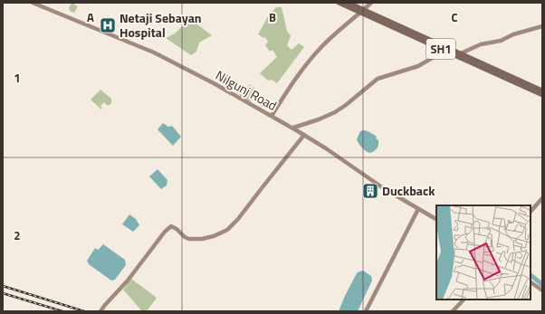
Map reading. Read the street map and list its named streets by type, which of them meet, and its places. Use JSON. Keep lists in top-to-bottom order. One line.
{"streets":{"main road":["SH1"],"street":["Nilgunj Road"]},"places":{"hospital":["Netaji Sebayan Hospital"],"building":["Duckback"]},"grid":{"columns":["A","B","C"],"rows":["1","2"]}}
